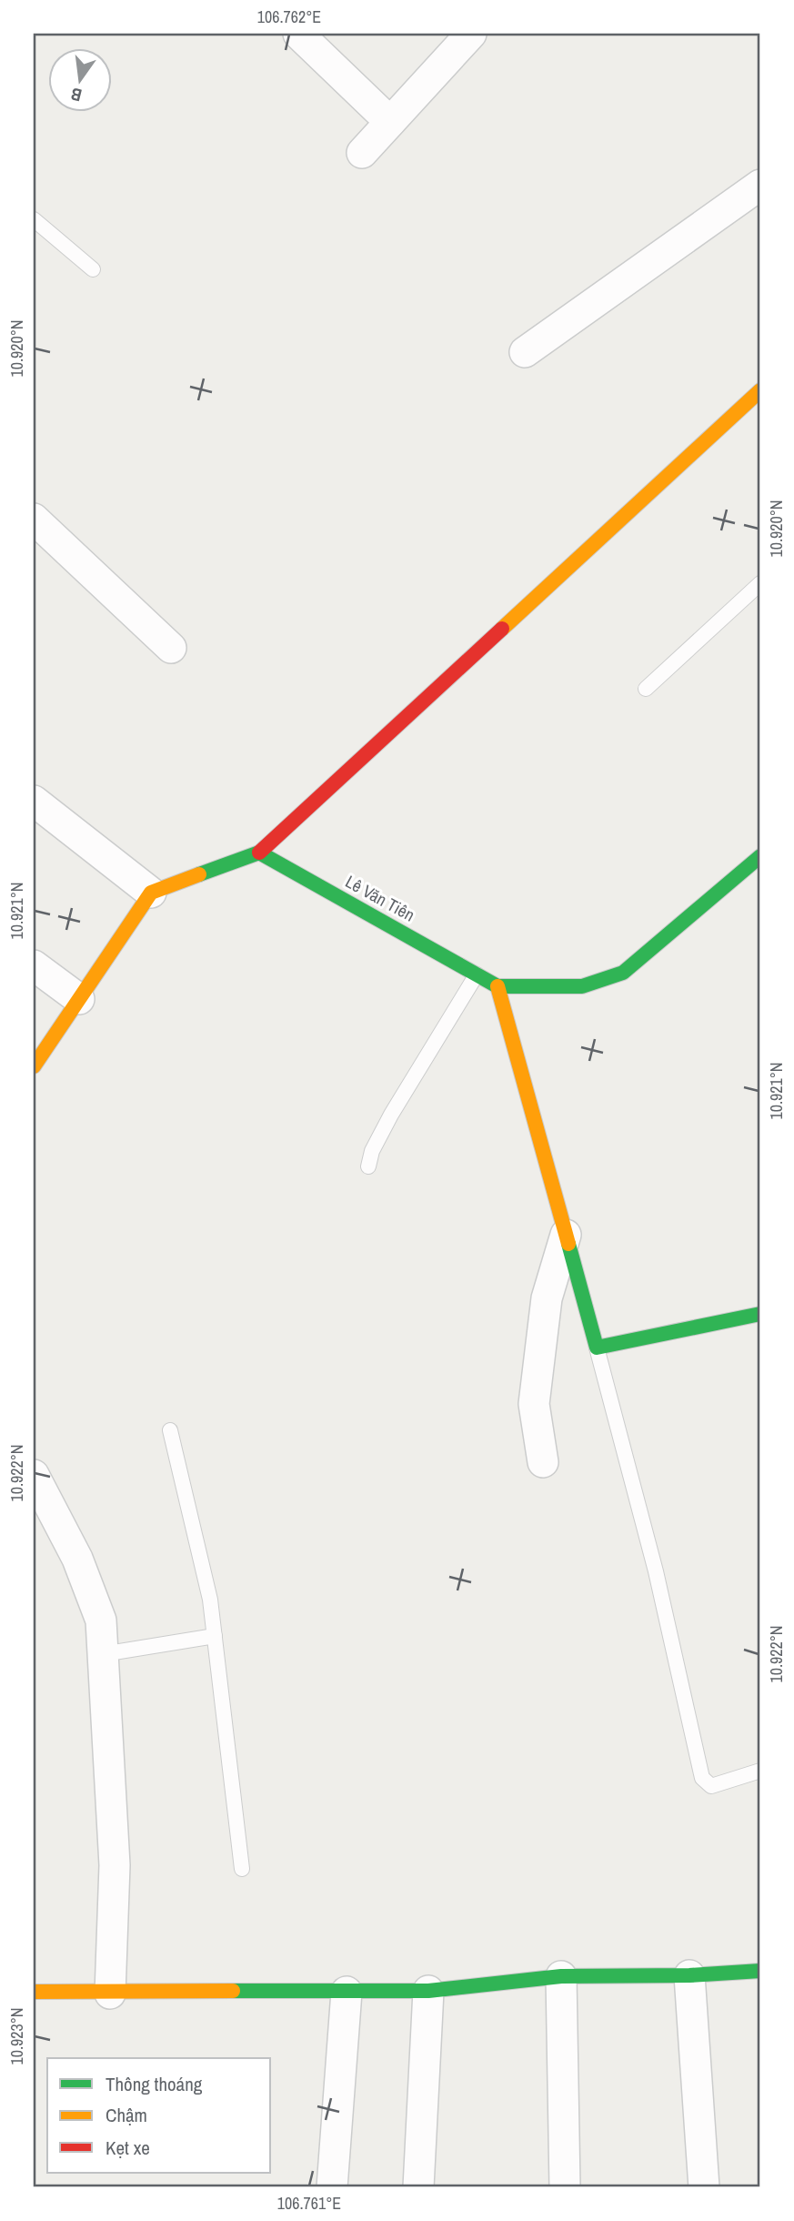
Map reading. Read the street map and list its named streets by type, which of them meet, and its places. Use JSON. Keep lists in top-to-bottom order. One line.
{"streets":{"street":["Lê Văn Tiên"]},"legend":["Thông thoáng","Chậm","Kẹt xe"],"north":"bottom","coordinates":["106.762°E","10.920°N","10.921°N","10.922°N","10.923°N","106.761°E"]}
